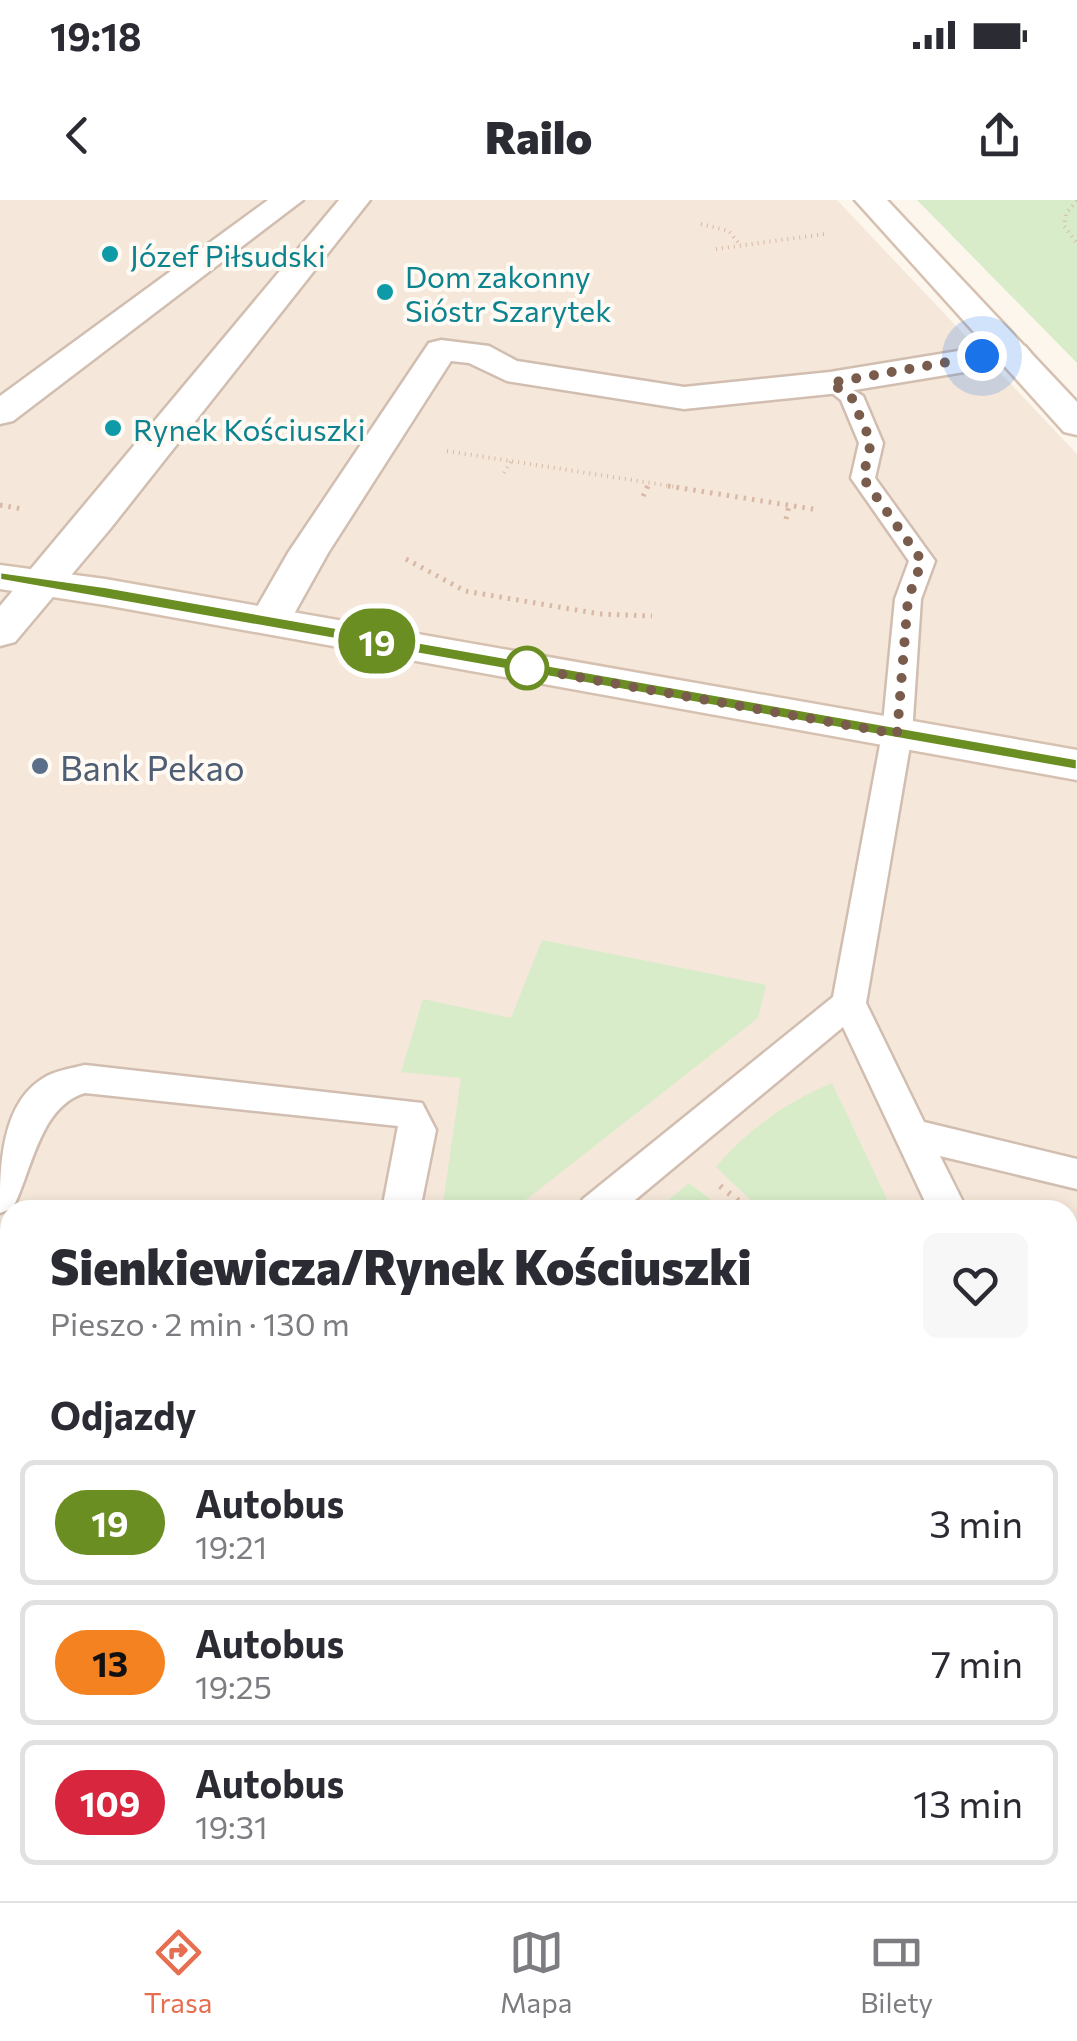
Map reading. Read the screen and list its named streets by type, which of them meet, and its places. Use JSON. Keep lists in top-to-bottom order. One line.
{"places":["Józef Piłsudski","Dom zakonny Sióstr Szarytek","Rynek Kościuszki","Bank Pekao"],"lines":["bus line 19"],"page":{"status":"19:18","header":"Railo","on_map":"19","heading":[["Sienkiewicza/Rynek Kościuszki","Pieszo · 2 min · 130 m"],"Odjazdy"],"list":[{"mark":"19","name":"Autobus","note":"19:21","value":"3 min"},{"mark":"13","name":"Autobus","note":"19:25","value":"7 min"},{"mark":"109","name":"Autobus","note":"19:31","value":"13 min"}],"tabs":["Trasa","Mapa","Bilety"]}}
